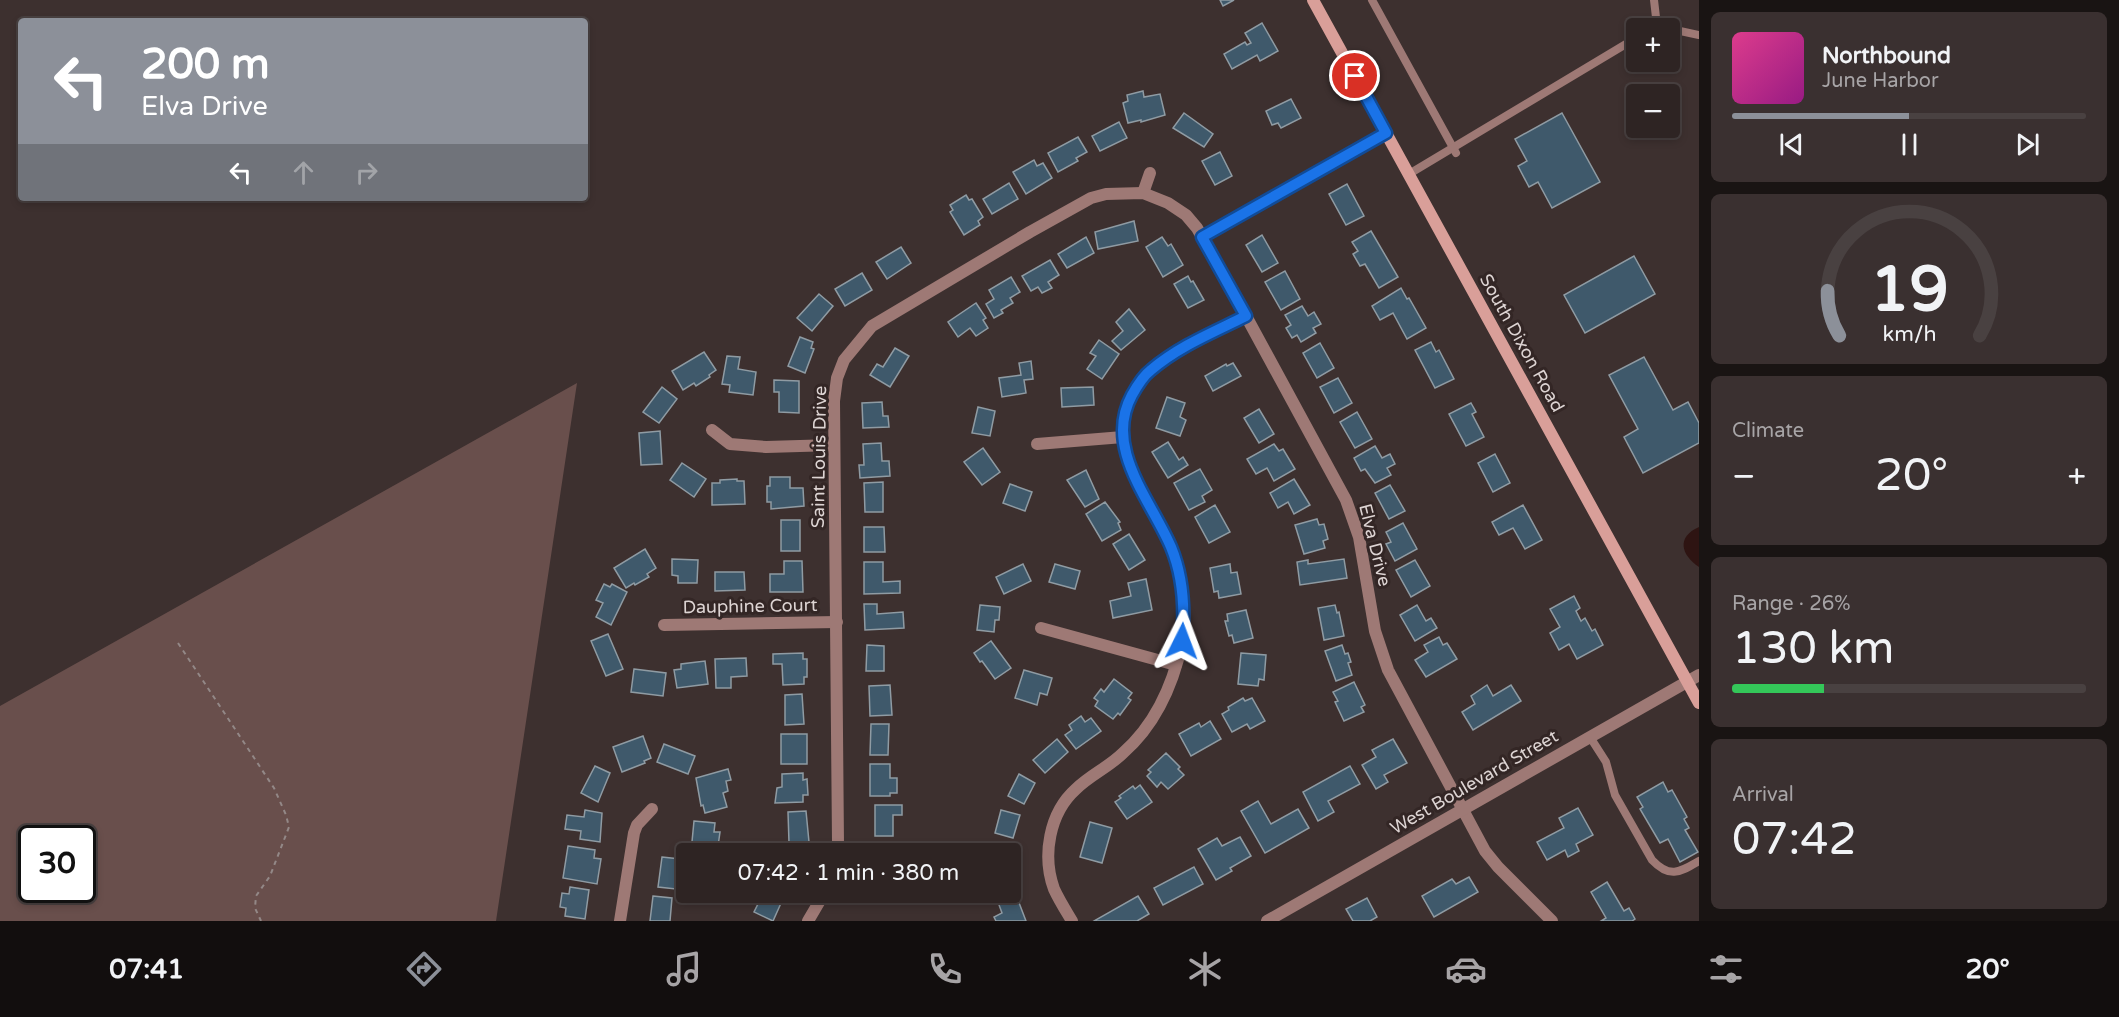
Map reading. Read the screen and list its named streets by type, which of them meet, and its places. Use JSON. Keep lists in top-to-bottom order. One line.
{"streets":{"main road":["South Dixon Road"],"street":["Saint Louis Drive","Elva Drive","Dauphine Court","West Boulevard Street"]},"crossings":[["South Dixon Road","West Boulevard Street"],["Saint Louis Drive","Elva Drive"],["Saint Louis Drive","Dauphine Court"],["Elva Drive","West Boulevard Street"]],"page":{"map_buttons":["+","−"],"turn":["200 m","Elva Drive"],"song":["Northbound","June Harbor"],"tile":["Climate",["Range · 26%","130 km"],["Arrival","07:42"]],"heat":["−","20°","+"],"limit":"30","trip":"07:42 · 1 min · 380 m","tabs":["07:41","20°"],"gauge":["19","km/h"]}}
